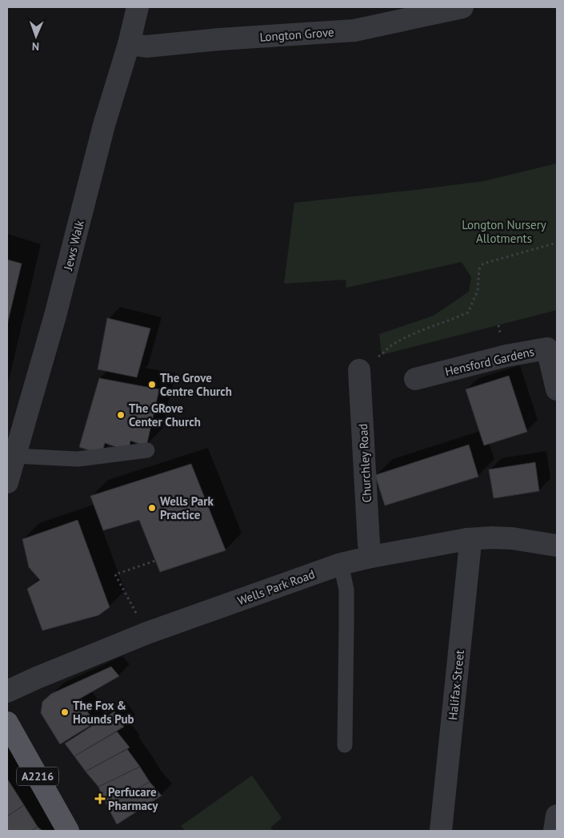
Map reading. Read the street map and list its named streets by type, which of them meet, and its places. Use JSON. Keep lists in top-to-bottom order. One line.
{"streets":{"main road":["A2216"],"street":["Longton Grove","Jews Walk","Hensford Gardens","Churchley Road","Wells Park Road","Halifax Street"]},"crossings":[["Longton Grove","Jews Walk"],["Churchley Road","Wells Park Road"],["Wells Park Road","Halifax Street"]],"parks":["Longton Nursery Allotments"],"places":{"other":["The Grove Centre Church","The GRove Center Church","Wells Park Practice","The Fox & Hounds Pub"],"health":["Perfucare Pharmacy"]},"north":"bottom"}
